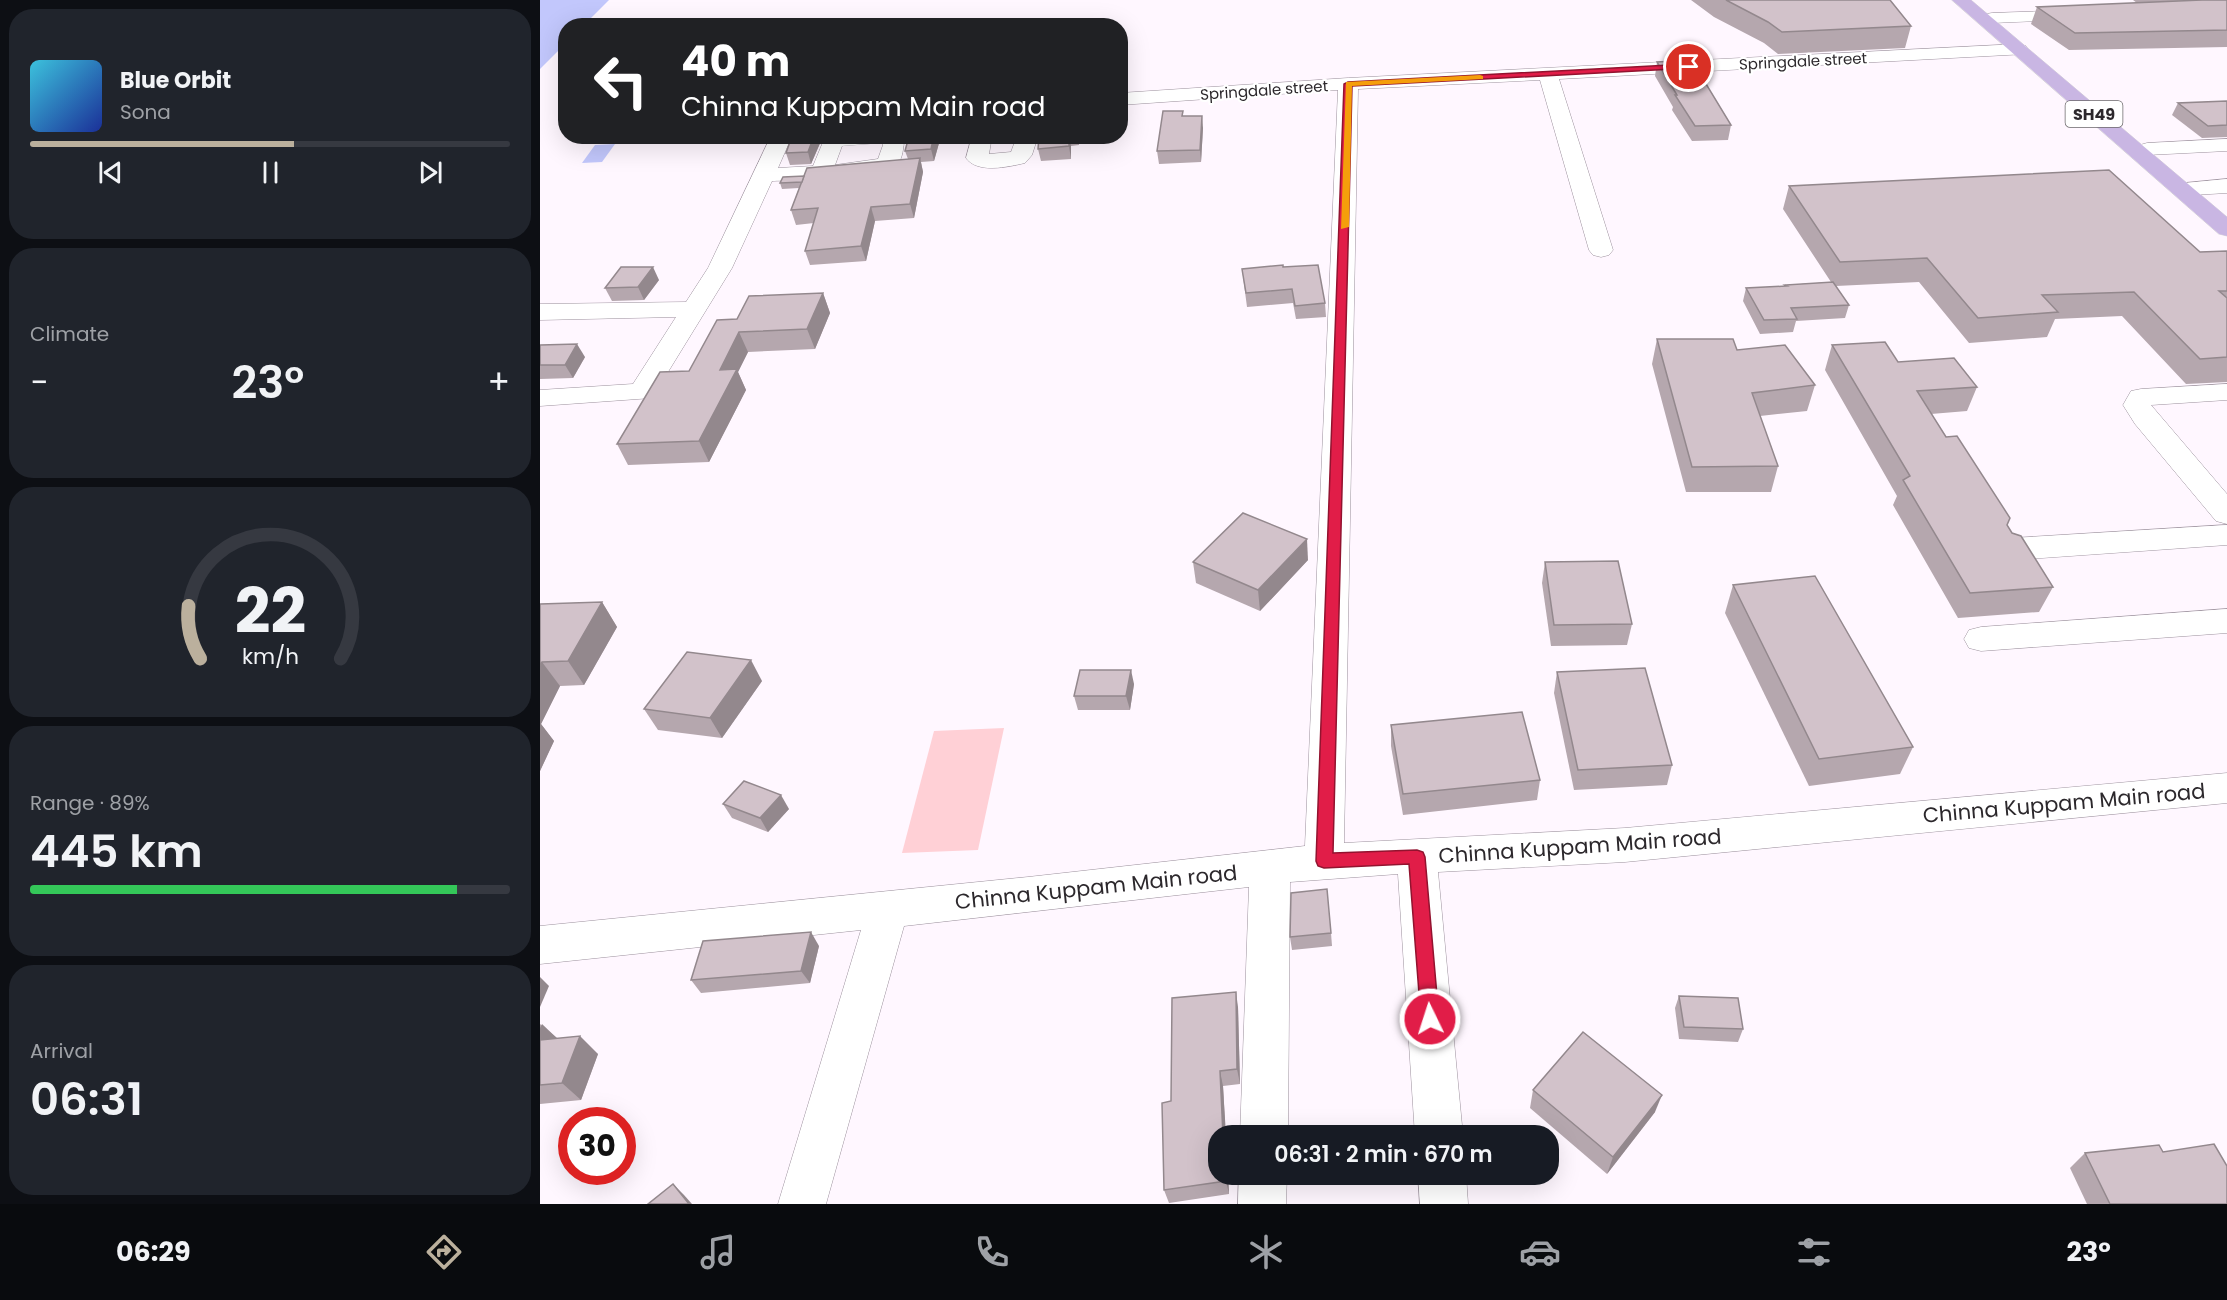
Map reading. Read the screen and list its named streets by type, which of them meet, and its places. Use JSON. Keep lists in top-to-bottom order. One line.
{"streets":{"main road":["SH49"],"street":["Springdale street","Chinna Kuppam Main road"]},"crossings":[["Springdale street","SH49"]],"page":{"turn":["40 m","Chinna Kuppam Main road"],"song":["Blue Orbit","Sona"],"tile":["Climate",["Range · 89%","445 km"],["Arrival","06:31"]],"heat":["−","23°","+"],"limit":"30","trip":"06:31 · 2 min · 670 m","tabs":["06:29","23°"],"gauge":["22","km/h"]}}
